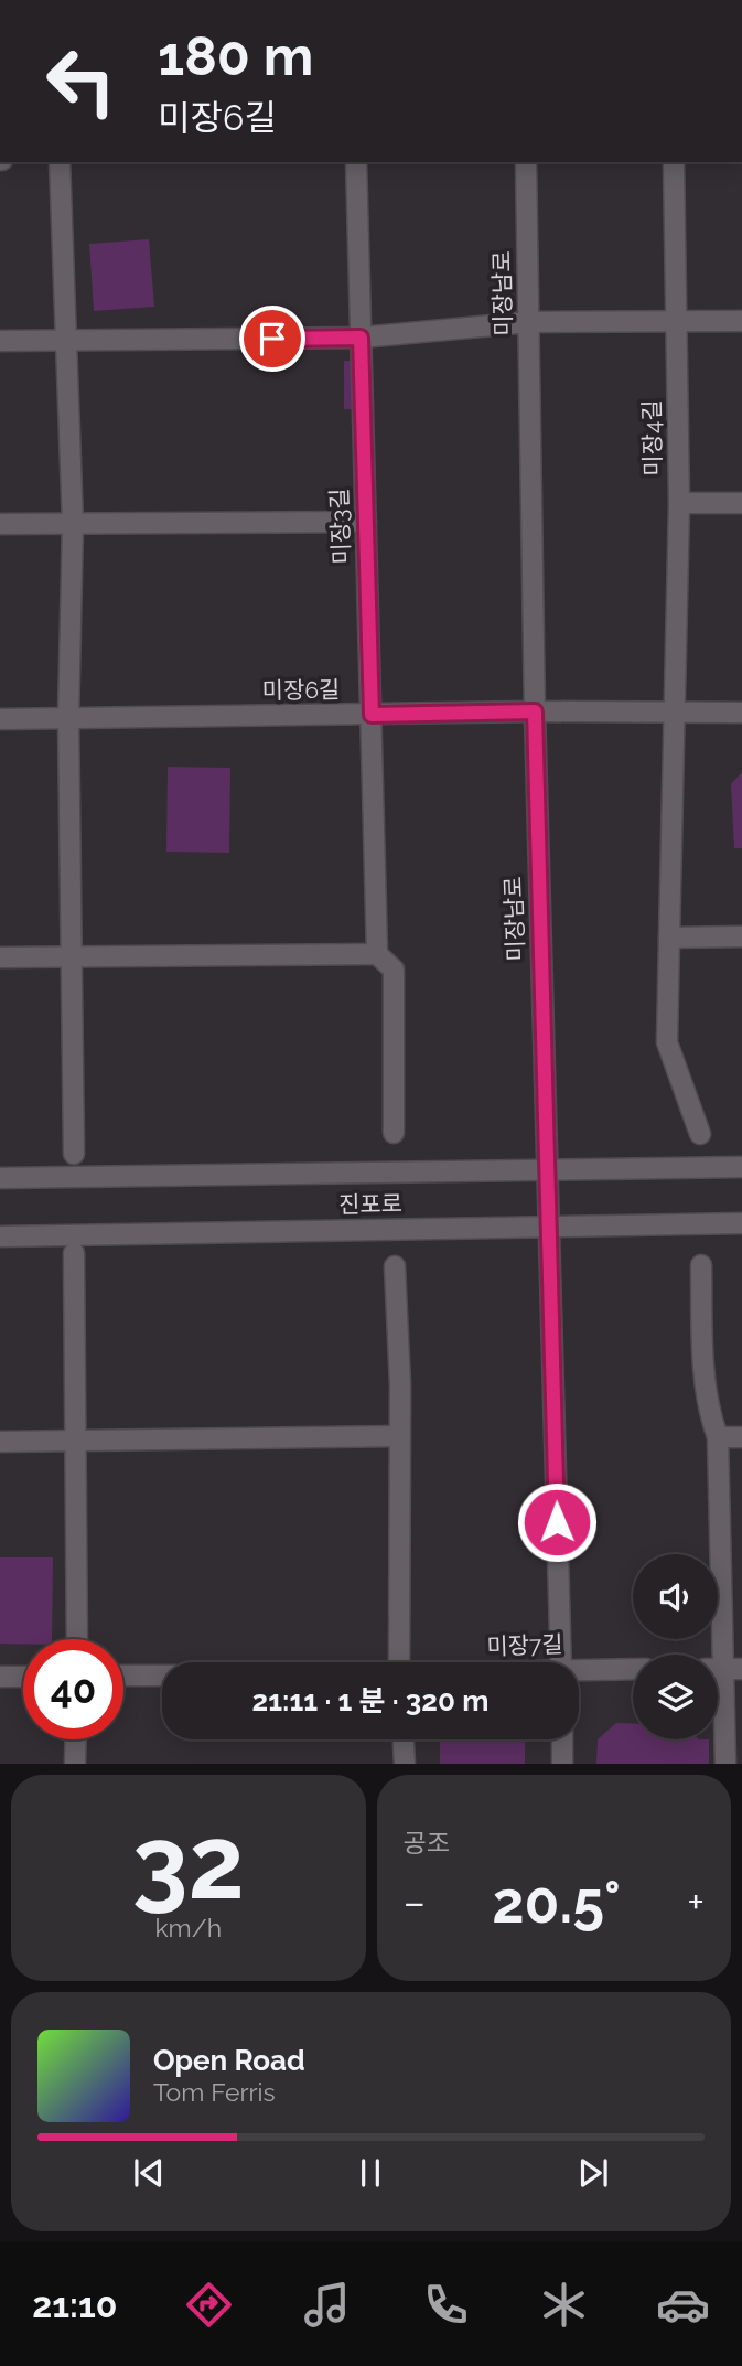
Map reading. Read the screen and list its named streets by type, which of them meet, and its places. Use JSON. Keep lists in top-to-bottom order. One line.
{"streets":{"street":["미장남로","미장4길","미장3길","미장6길","진포로","미장7길"]},"crossings":[["미장남로","미장6길"],["미장남로","진포로"],["미장4길","미장6길"],["미장3길","미장6길"]],"page":{"turn":["180 m","미장6길"],"limit":"40","trip":"21:11 · 1 분 · 320 m","tile":[["32","km/h"],"공조"],"heat":["−","20.5°","+"],"song":["Open Road","Tom Ferris"],"tabs":"21:10"}}
